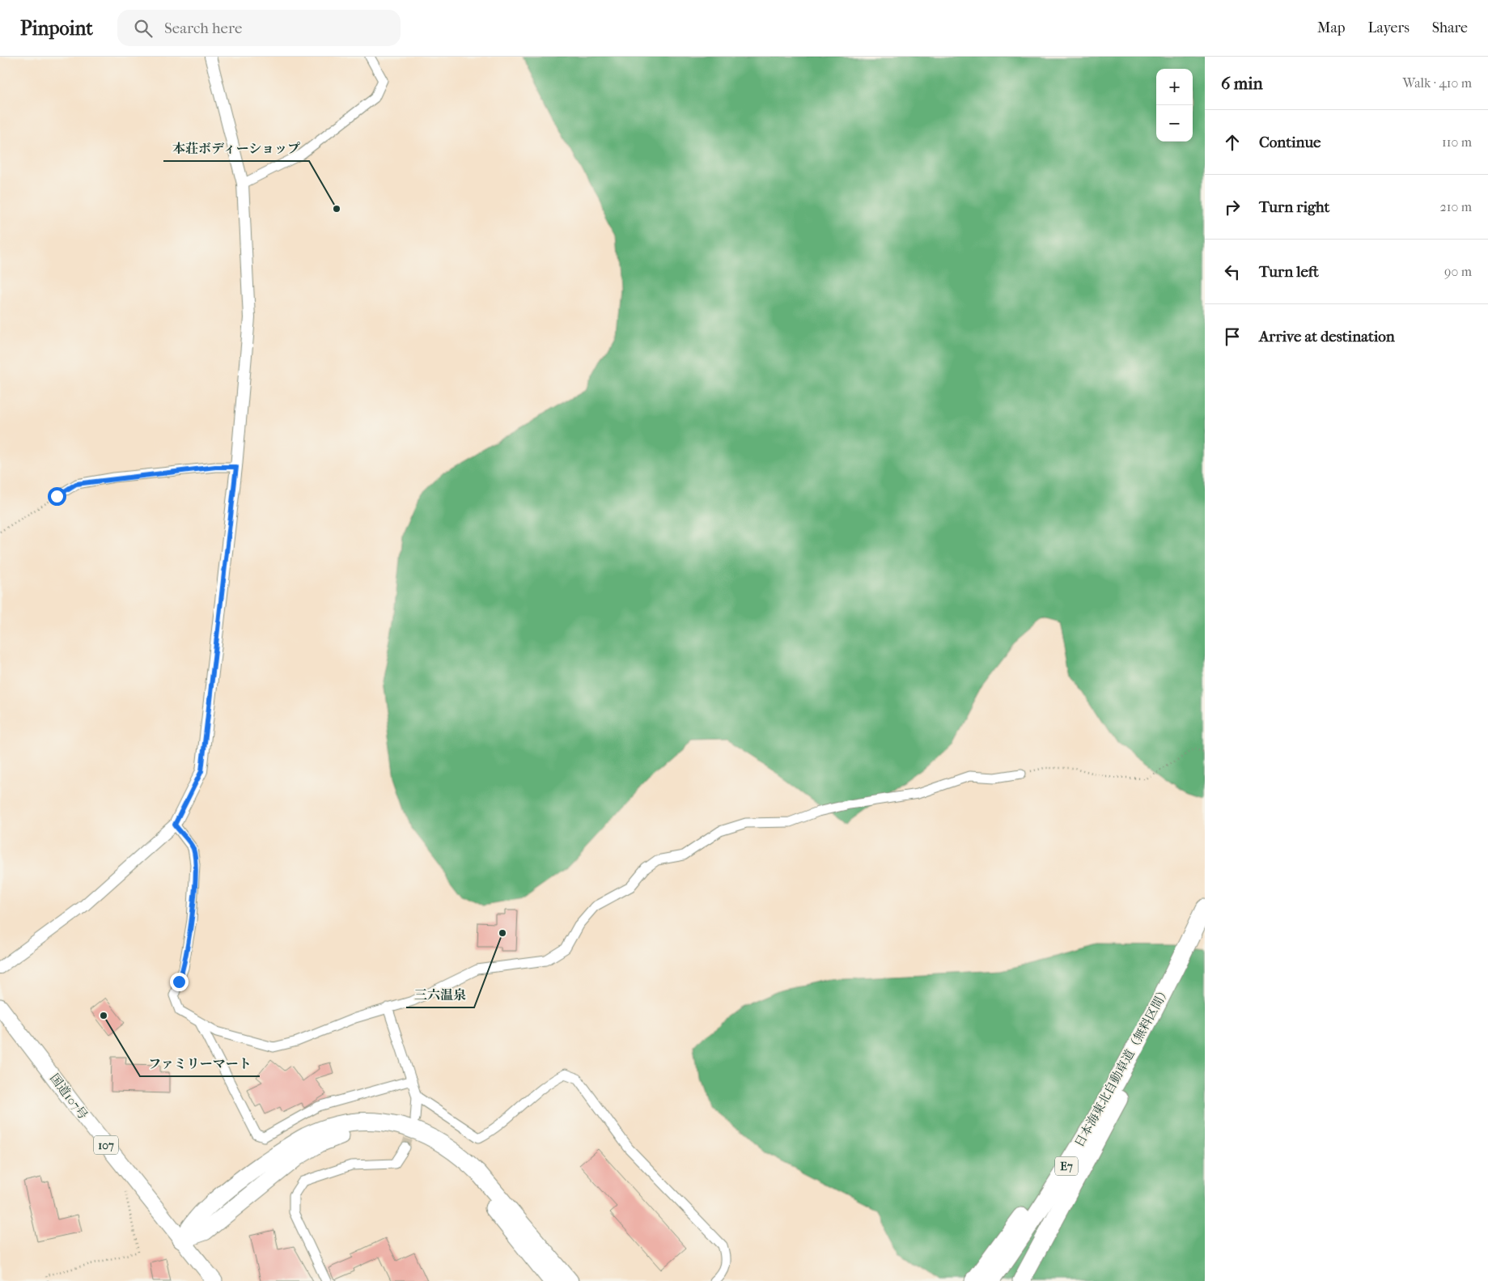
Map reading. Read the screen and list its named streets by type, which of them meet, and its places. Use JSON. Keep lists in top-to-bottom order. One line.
{"streets":{"highway":["日本海東北自動車道（無料区間）","国道107号","107","E7"]},"crossings":[["日本海東北自動車道（無料区間）","E7"]],"places":["本荘ボディーショップ","三六温泉","ファミリーマート"],"page":{"header":"Pinpoint","search":"Search here","nav":["Map","Layers","Share"],"heading":["6 min","Walk · 410 m"],"map_buttons":["+","−"],"list":[["Continue","110 m"],["Turn right","210 m"],["Turn left","90 m"],"Arrive at destination"]}}
